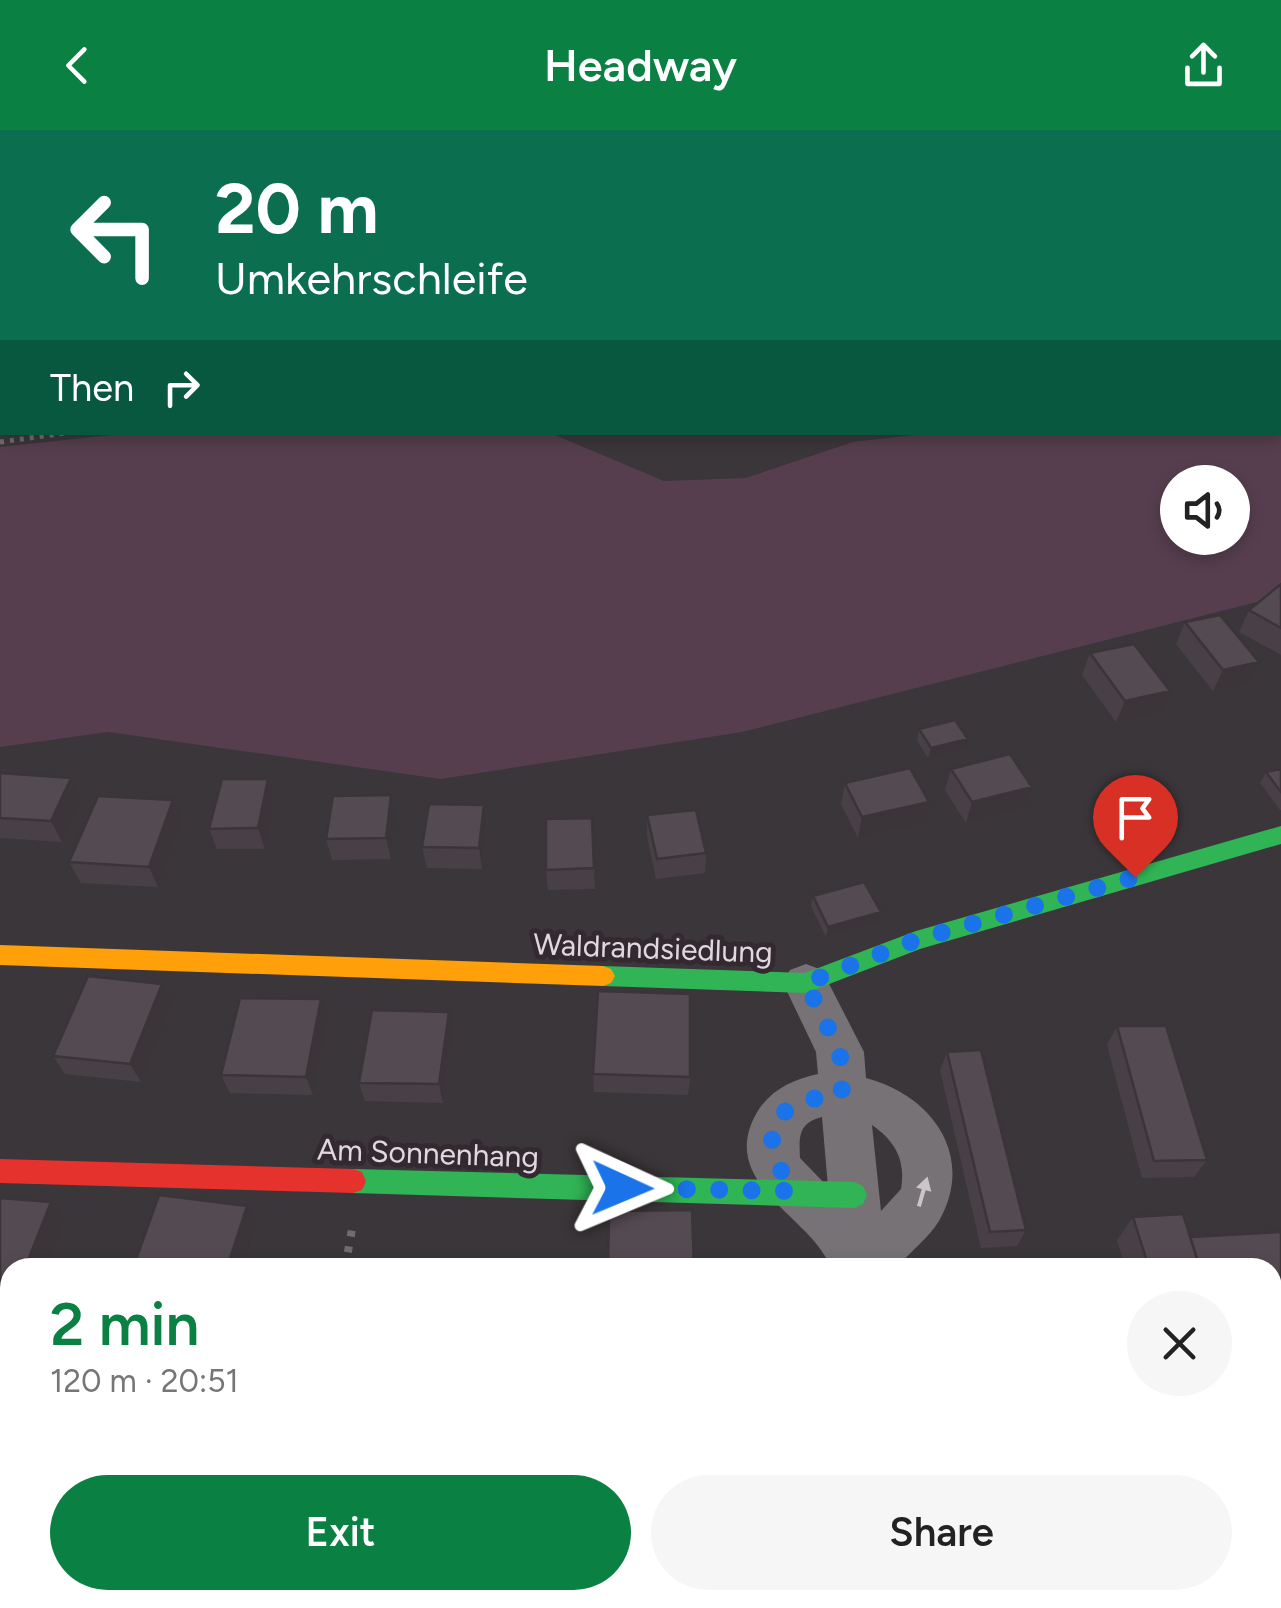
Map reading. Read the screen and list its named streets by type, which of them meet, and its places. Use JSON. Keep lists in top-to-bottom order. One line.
{"streets":{"street":["Waldrandsiedlung","Am Sonnenhang"]},"page":{"header":"Headway","turn":["20 m","Umkehrschleife"],"then":"Then","heading":["2 min","120 m · 20:51"],"buttons":["Exit","Share"]}}
